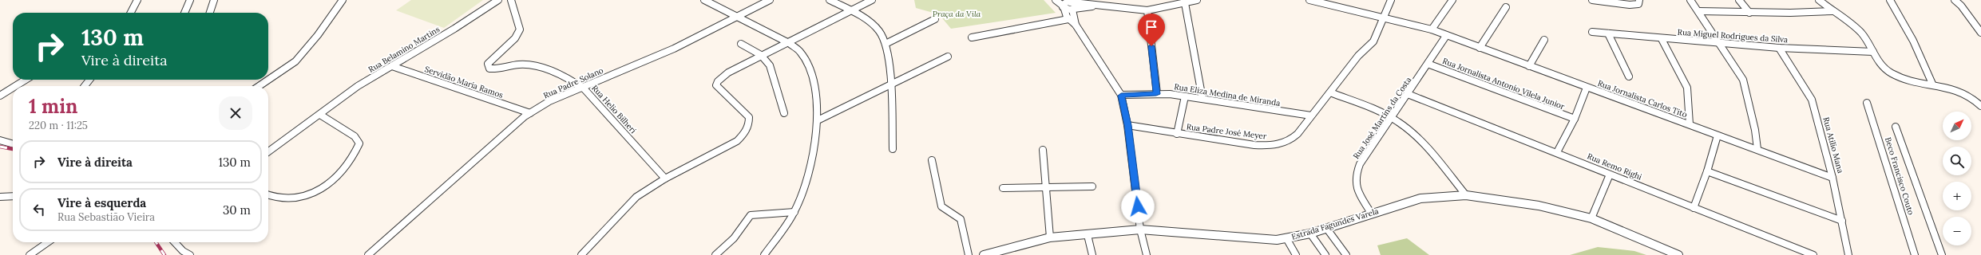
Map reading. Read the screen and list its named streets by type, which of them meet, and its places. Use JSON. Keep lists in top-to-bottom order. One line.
{"streets":{"street":["Rua Miguel Rodrigues da Silva","Rua Belamino Martins","Servidão Maria Ramos","Rua Padre Solano","Rua Jornalista Antonio Vilela Junior","Rua Eliza Medina de Miranda","Rua Jornalista Carlos Tito","Rua Helio Bilheri","Rua José Martins da Costa","Rua Padre José Meyer","Rua Atilio Mana","Rua Remo Righi","Beco Francisco Couto","Estrada Fagundes Varela"]},"crossings":[["Rua Miguel Rodrigues da Silva","Rua Atilio Mana"],["Rua Belamino Martins","Servidão Maria Ramos"],["Servidão Maria Ramos","Rua Padre Solano"],["Rua Padre Solano","Rua Helio Bilheri"],["Rua Jornalista Antonio Vilela Junior","Rua José Martins da Costa"],["Rua Eliza Medina de Miranda","Rua Padre José Meyer"],["Rua Jornalista Carlos Tito","Rua José Martins da Costa"],["Rua Jornalista Carlos Tito","Rua Padre José Meyer"],["Rua Jornalista Carlos Tito","Rua Atilio Mana"],["Rua José Martins da Costa","Rua Remo Righi"],["Rua José Martins da Costa","Estrada Fagundes Varela"]],"parks":["Praça da Vila"],"north":"top right","page":{"turn":["130 m","Vire à direita"],"heading":["1 min","220 m · 11:25"],"map_buttons":["+","−"],"list":[{"name":"Vire à direita","value":"130 m"},{"name":"Vire à esquerda","note":"Rua Sebastião Vieira","value":"30 m"}]}}
